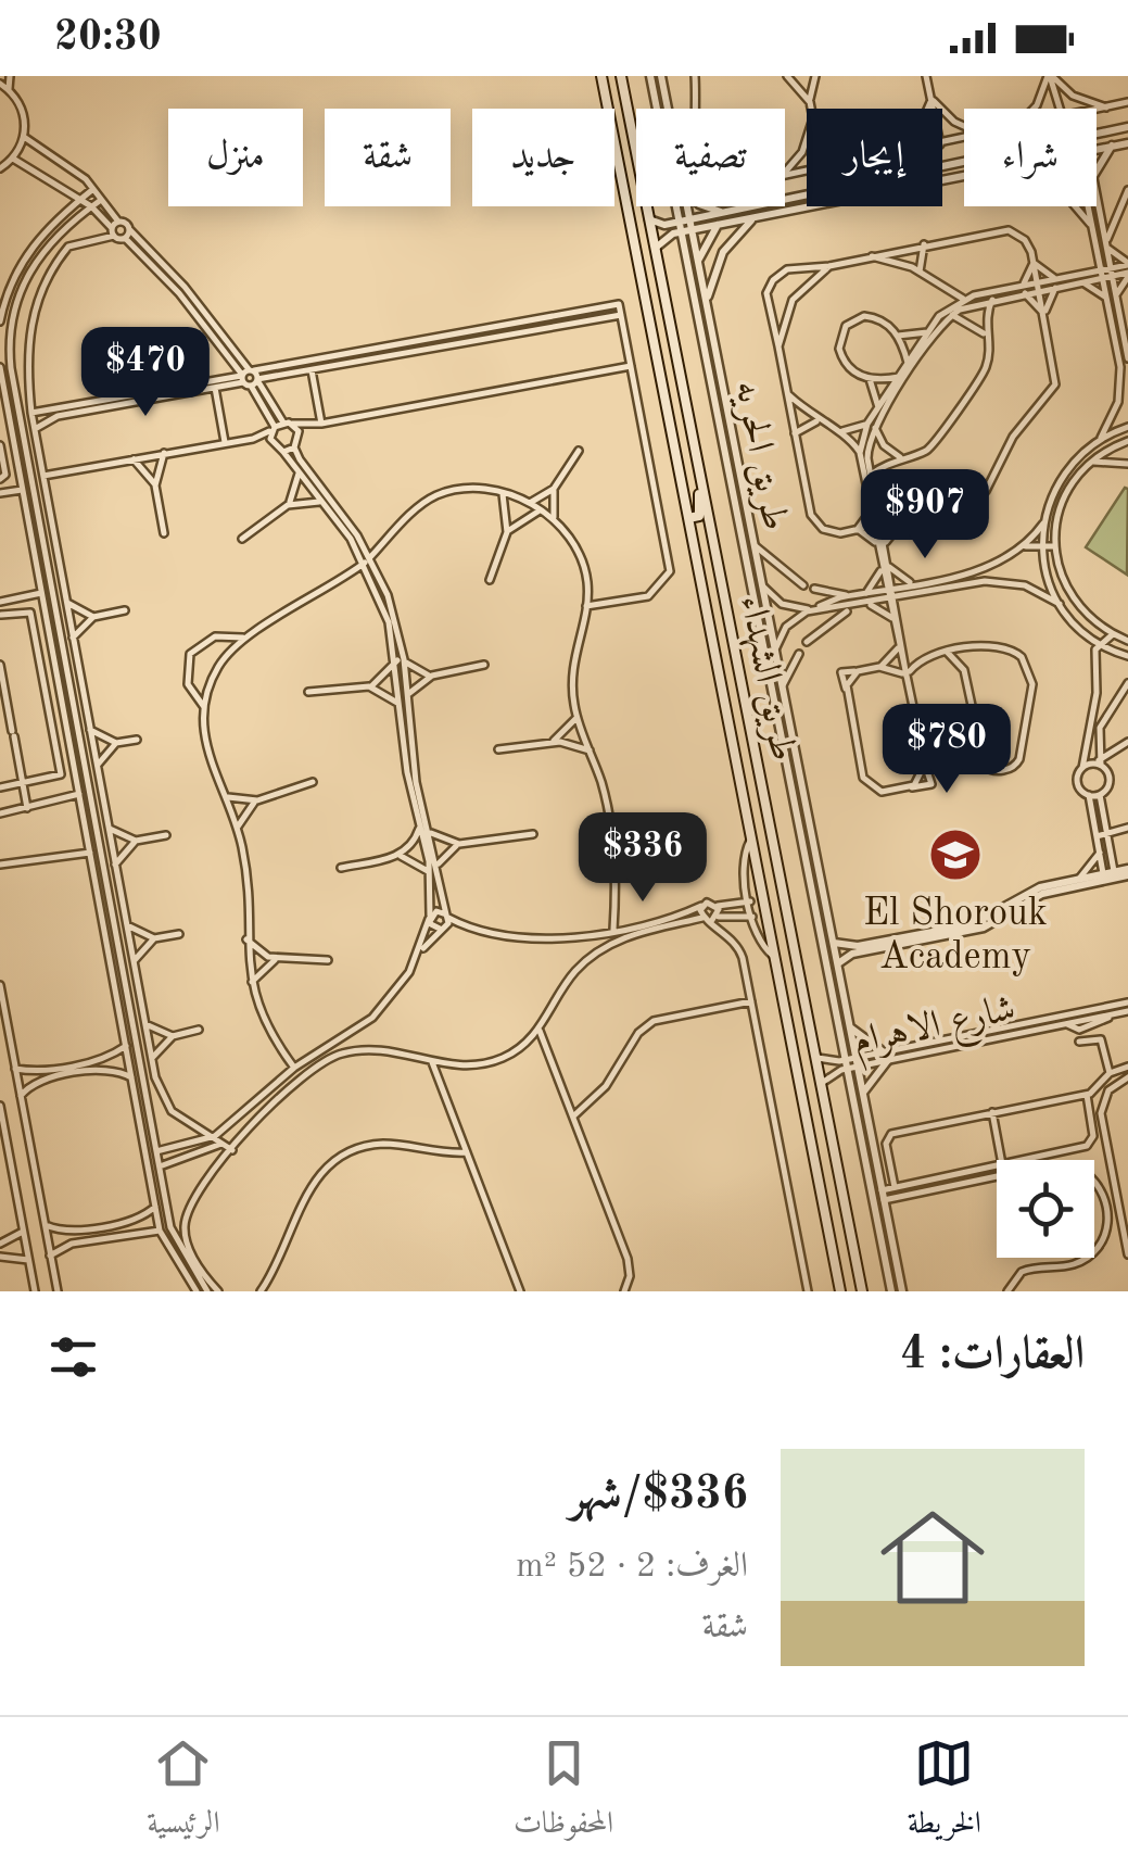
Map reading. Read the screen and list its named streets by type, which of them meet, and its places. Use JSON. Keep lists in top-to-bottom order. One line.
{"streets":{"main road":["طريق الشهداء"],"street":["طريق الحريه","شارع الاهرام"]},"crossings":[["طريق الحريه","شارع الاهرام"],["طريق الشهداء","شارع الاهرام"]],"places":{"school or university":["El Shorouk Academy"]},"page":{"status":"20:30","chip":["شراء","إيجار","تصفية","جديد","شقة","منزل"],"price":["$470","$907","$780","$336"],"heading":"العقارات: 4","list":[{"name":"$336/شهر","note":"الغرف: 2 · 52 m² · شقة"}],"tabs":["الخريطة","المحفوظات","الرئيسية"]}}
